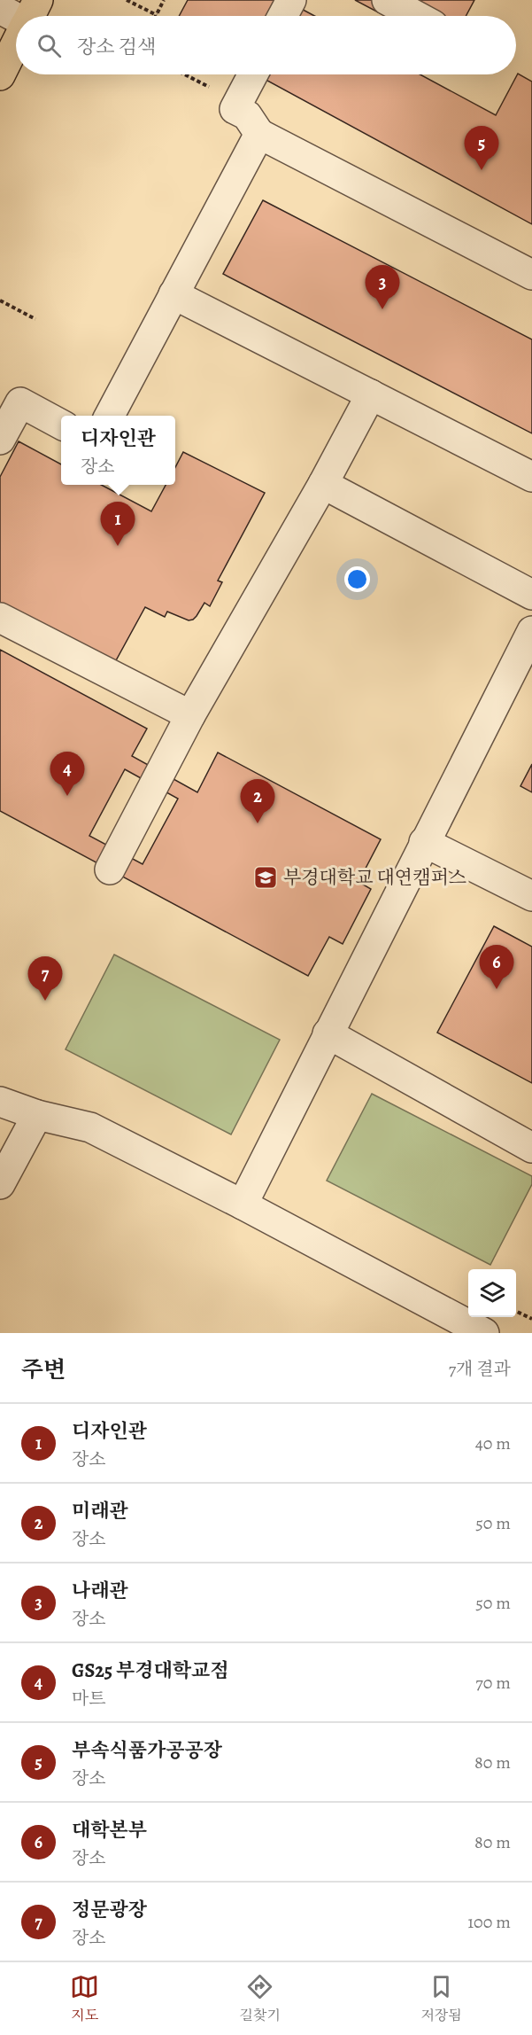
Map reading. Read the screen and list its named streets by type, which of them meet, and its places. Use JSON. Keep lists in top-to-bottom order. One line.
{"places":{"school or university":["부경대학교 대연캠퍼스"]},"page":{"search":"장소 검색","pins":["5","3","1","4","2","6","7"],"popup":["디자인관","장소"],"heading":["주변","7개 결과"],"list":[{"mark":"1","name":"디자인관","note":"장소","value":"40 m"},{"mark":"2","name":"미래관","note":"장소","value":"50 m"},{"mark":"3","name":"나래관","note":"장소","value":"50 m"},{"mark":"4","name":"GS25 부경대학교점","note":"마트","value":"70 m"},{"mark":"5","name":"부속식품가공공장","note":"장소","value":"80 m"},{"mark":"6","name":"대학본부","note":"장소","value":"80 m"},{"mark":"7","name":"정문광장","note":"장소","value":"100 m"}],"nav":["지도","길찾기","저장됨"]}}
